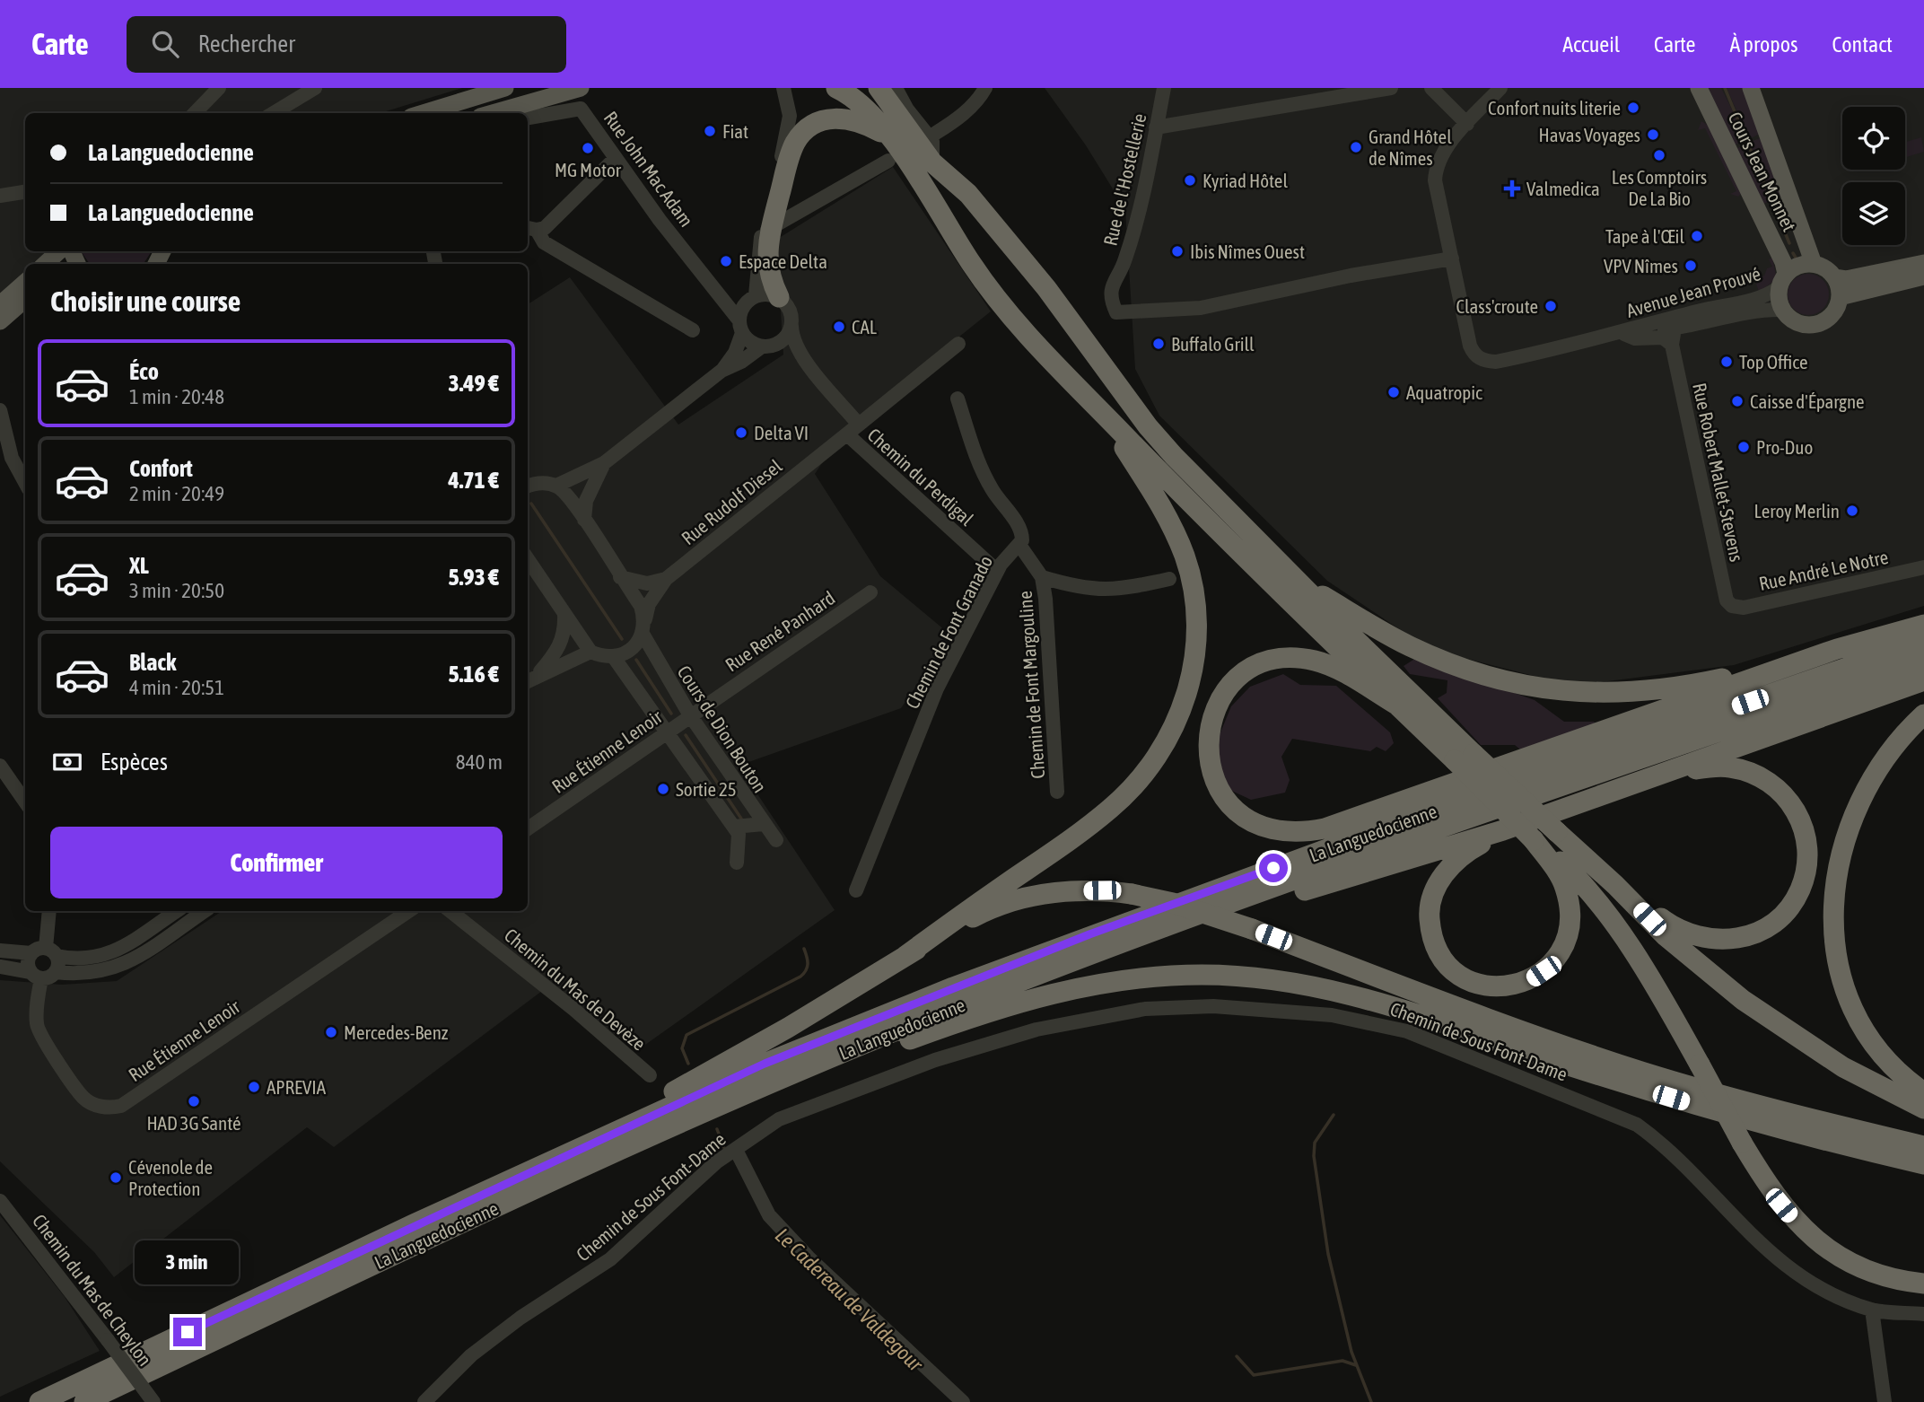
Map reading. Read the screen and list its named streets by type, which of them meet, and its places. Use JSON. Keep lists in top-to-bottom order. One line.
{"streets":{"highway":["La Languedocienne"],"main road":["Cours Jean Monnet"],"street":["Rue John Mac Adam","Rue de l'Hostellerie","Avenue Jean Prouvé","Rue Robert Mallet-Stevens","Chemin du Perdigal","Rue Rudolf Diesel","Rue André Le Notre","Rue René Panhard","Chemin de Font Granado","Chemin de Font Margouline","Cours de Dion Bouton","Rue Étienne Lenoir","Chemin du Mas de Devèze","Chemin de Sous Font-Dame","Chemin du Mas de Cheylon"]},"crossings":[["Cours Jean Monnet","Avenue Jean Prouvé"],["Rue de l'Hostellerie","Avenue Jean Prouvé"],["Avenue Jean Prouvé","Rue Robert Mallet-Stevens"],["Rue Robert Mallet-Stevens","Rue André Le Notre"],["Chemin du Perdigal","Rue Rudolf Diesel"],["Chemin du Perdigal","Chemin de Font Granado"],["Rue Rudolf Diesel","Cours de Dion Bouton"],["Rue René Panhard","Cours de Dion Bouton"],["Rue René Panhard","Rue Étienne Lenoir"],["Chemin de Font Granado","Chemin de Font Margouline"],["Cours de Dion Bouton","Rue Étienne Lenoir"]],"water":["Le Cadereau de Valdegour"],"places":{"other":["Confort nuits literie","Fiat","Havas Voyages","Grand Hôtel de Nîmes","MG Motor","Les Comptoirs De La Bio","Kyriad Hôtel","Tape à l'Œil","Ibis Nîmes Ouest","Espace Delta","VPV Nîmes","Class'croute","CAL","Buffalo Grill","Top Office","Aquatropic","Caisse d'Épargne","Delta VI","Pro-Duo","Leroy Merlin","Sortie 25","Mercedes-Benz","APREVIA","HAD 3G Santé","Cévenole de Protection"],"health":["Valmedica"]},"page":{"header":"Carte","search":"Rechercher","nav":["Accueil","Carte","À propos","Contact"],"banner":["La Languedocienne","La Languedocienne"],"heading":"Choisir une course","list":[{"name":"Éco","note":"1 min · 20:48","value":"3.49 €"},{"name":"Confort","note":"2 min · 20:49","value":"4.71 €"},{"name":"XL","note":"3 min · 20:50","value":"5.93 €"},{"name":"Black","note":"4 min · 20:51","value":"5.16 €"}],"pay":["Espèces","840 m"],"buttons":"Confirmer","bubble":"3 min"}}
